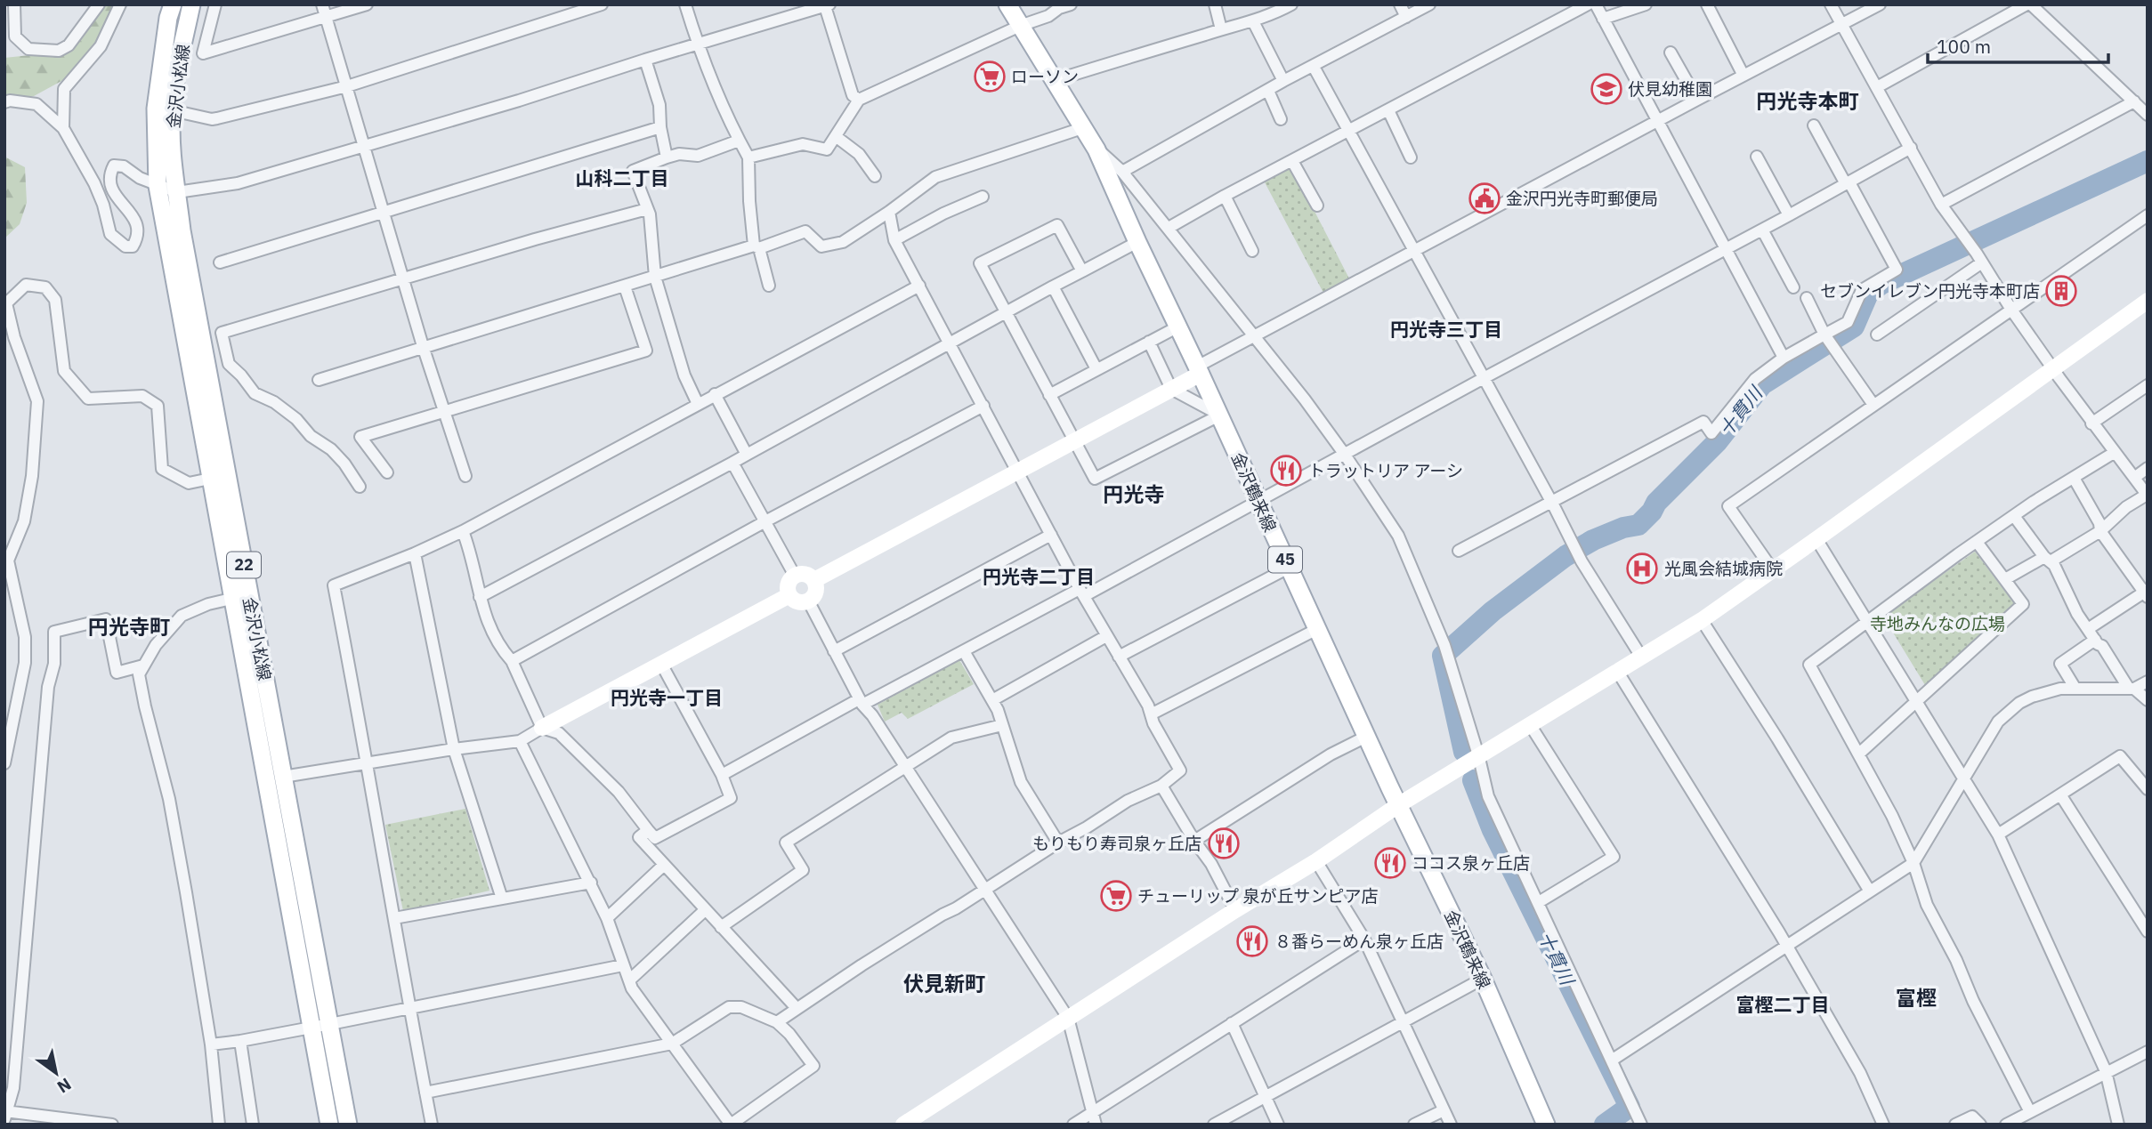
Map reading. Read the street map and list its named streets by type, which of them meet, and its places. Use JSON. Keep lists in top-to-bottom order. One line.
{"streets":{"main road":["金沢小松線","金沢鶴来線","45","22"]},"districts":["円光寺本町","山科二丁目","円光寺三丁目","円光寺","円光寺二丁目","円光寺町","円光寺一丁目","伏見新町","富樫","富樫二丁目"],"water":["十貫川"],"parks":["寺地みんなの広場"],"places":{"supermarket":["ローソン","チューリップ 泉が丘サンピア店"],"school or university":["伏見幼稚園"],"public building":["金沢円光寺町郵便局"],"building":["セブンイレブン円光寺本町店"],"restaurant":["トラットリア アーシ","もりもり寿司泉ヶ丘店","ココス泉ヶ丘店","８番らーめん泉ヶ丘店"],"hospital":["光風会結城病院"]},"scale_bar":"100 m","north":"bottom right"}
